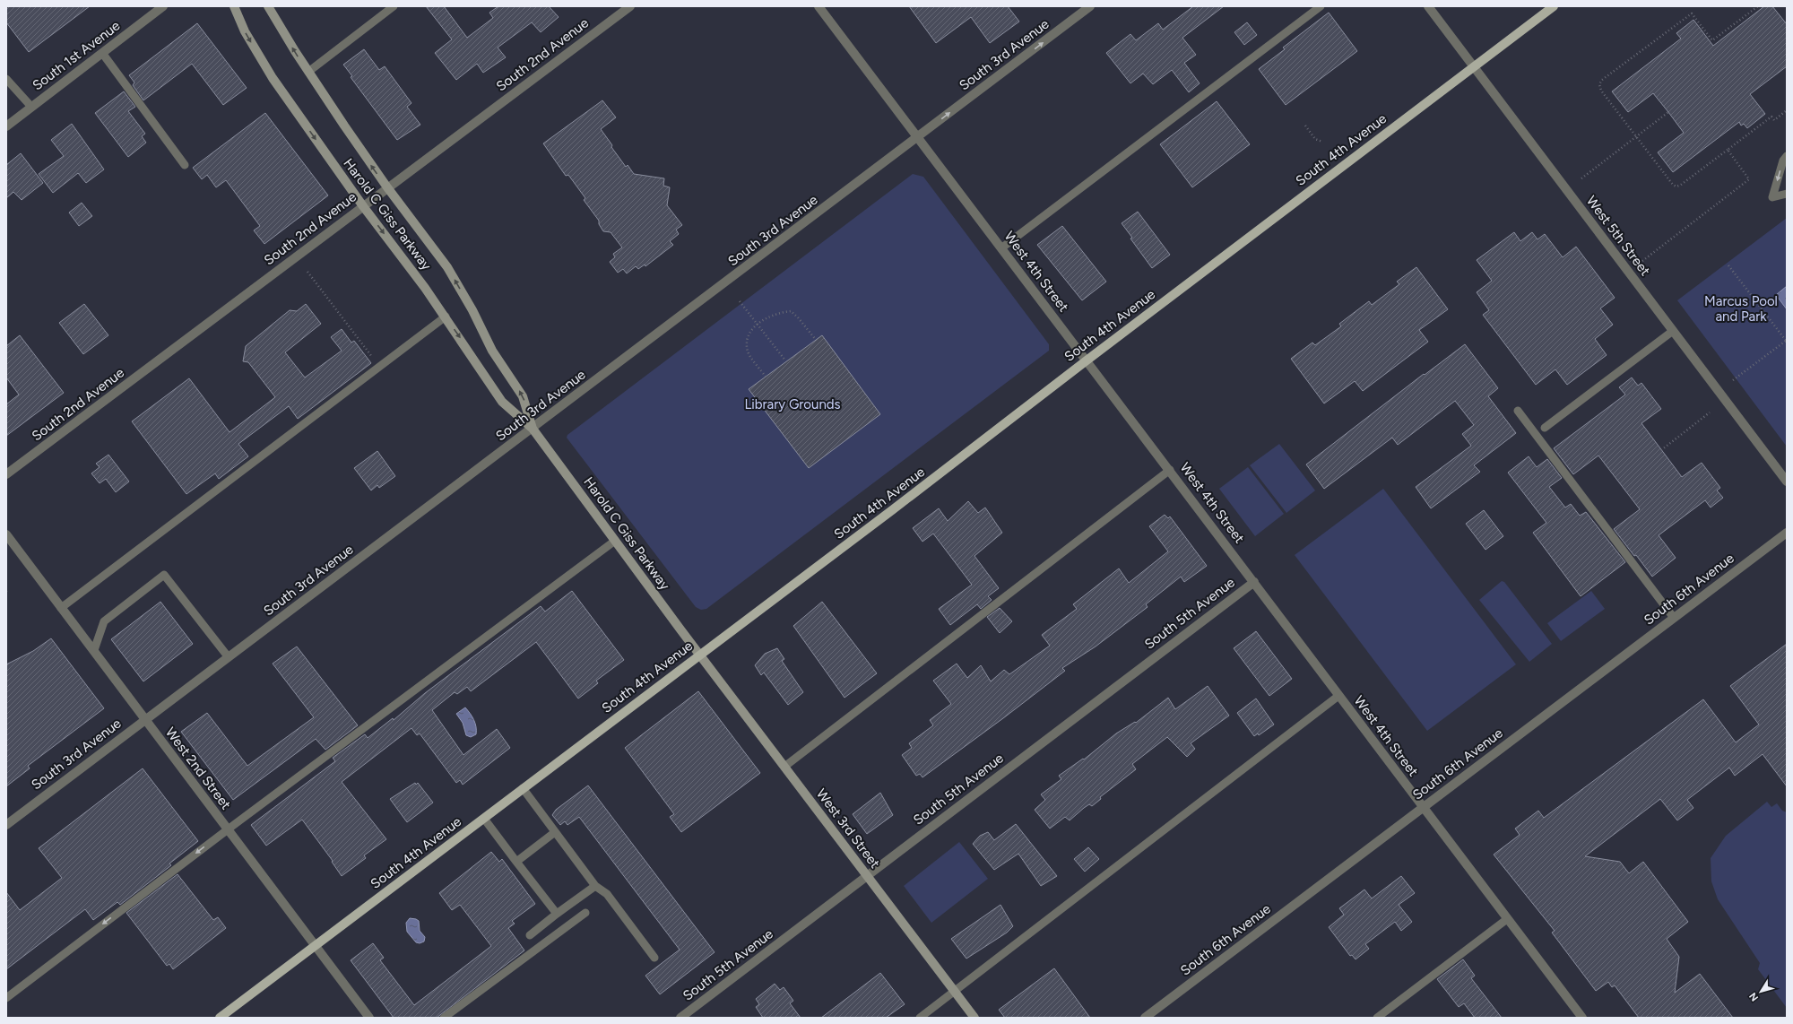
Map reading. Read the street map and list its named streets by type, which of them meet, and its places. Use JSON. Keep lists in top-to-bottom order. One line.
{"streets":{"main road":["South 4th Avenue","Harold C Giss Parkway","West 3rd Street"],"street":["South 2nd Avenue","South 3rd Avenue","South 1st Avenue","West 5th Street","West 4th Street","South 6th Avenue","South 5th Avenue","West 2nd Street"]},"crossings":[["South 2nd Avenue","Harold C Giss Parkway"],["South 3rd Avenue","Harold C Giss Parkway"],["South 3rd Avenue","West 4th Street"],["South 3rd Avenue","West 2nd Street"],["South 4th Avenue","Harold C Giss Parkway"],["South 4th Avenue","West 5th Street"],["South 4th Avenue","West 4th Street"],["South 4th Avenue","West 2nd Street"],["South 4th Avenue","West 3rd Street"],["Harold C Giss Parkway","West 3rd Street"],["West 4th Street","South 6th Avenue"],["West 4th Street","South 5th Avenue"],["South 5th Avenue","West 3rd Street"]],"parks":["Marcus Pool and Park","Library Grounds"],"north":"bottom left"}
